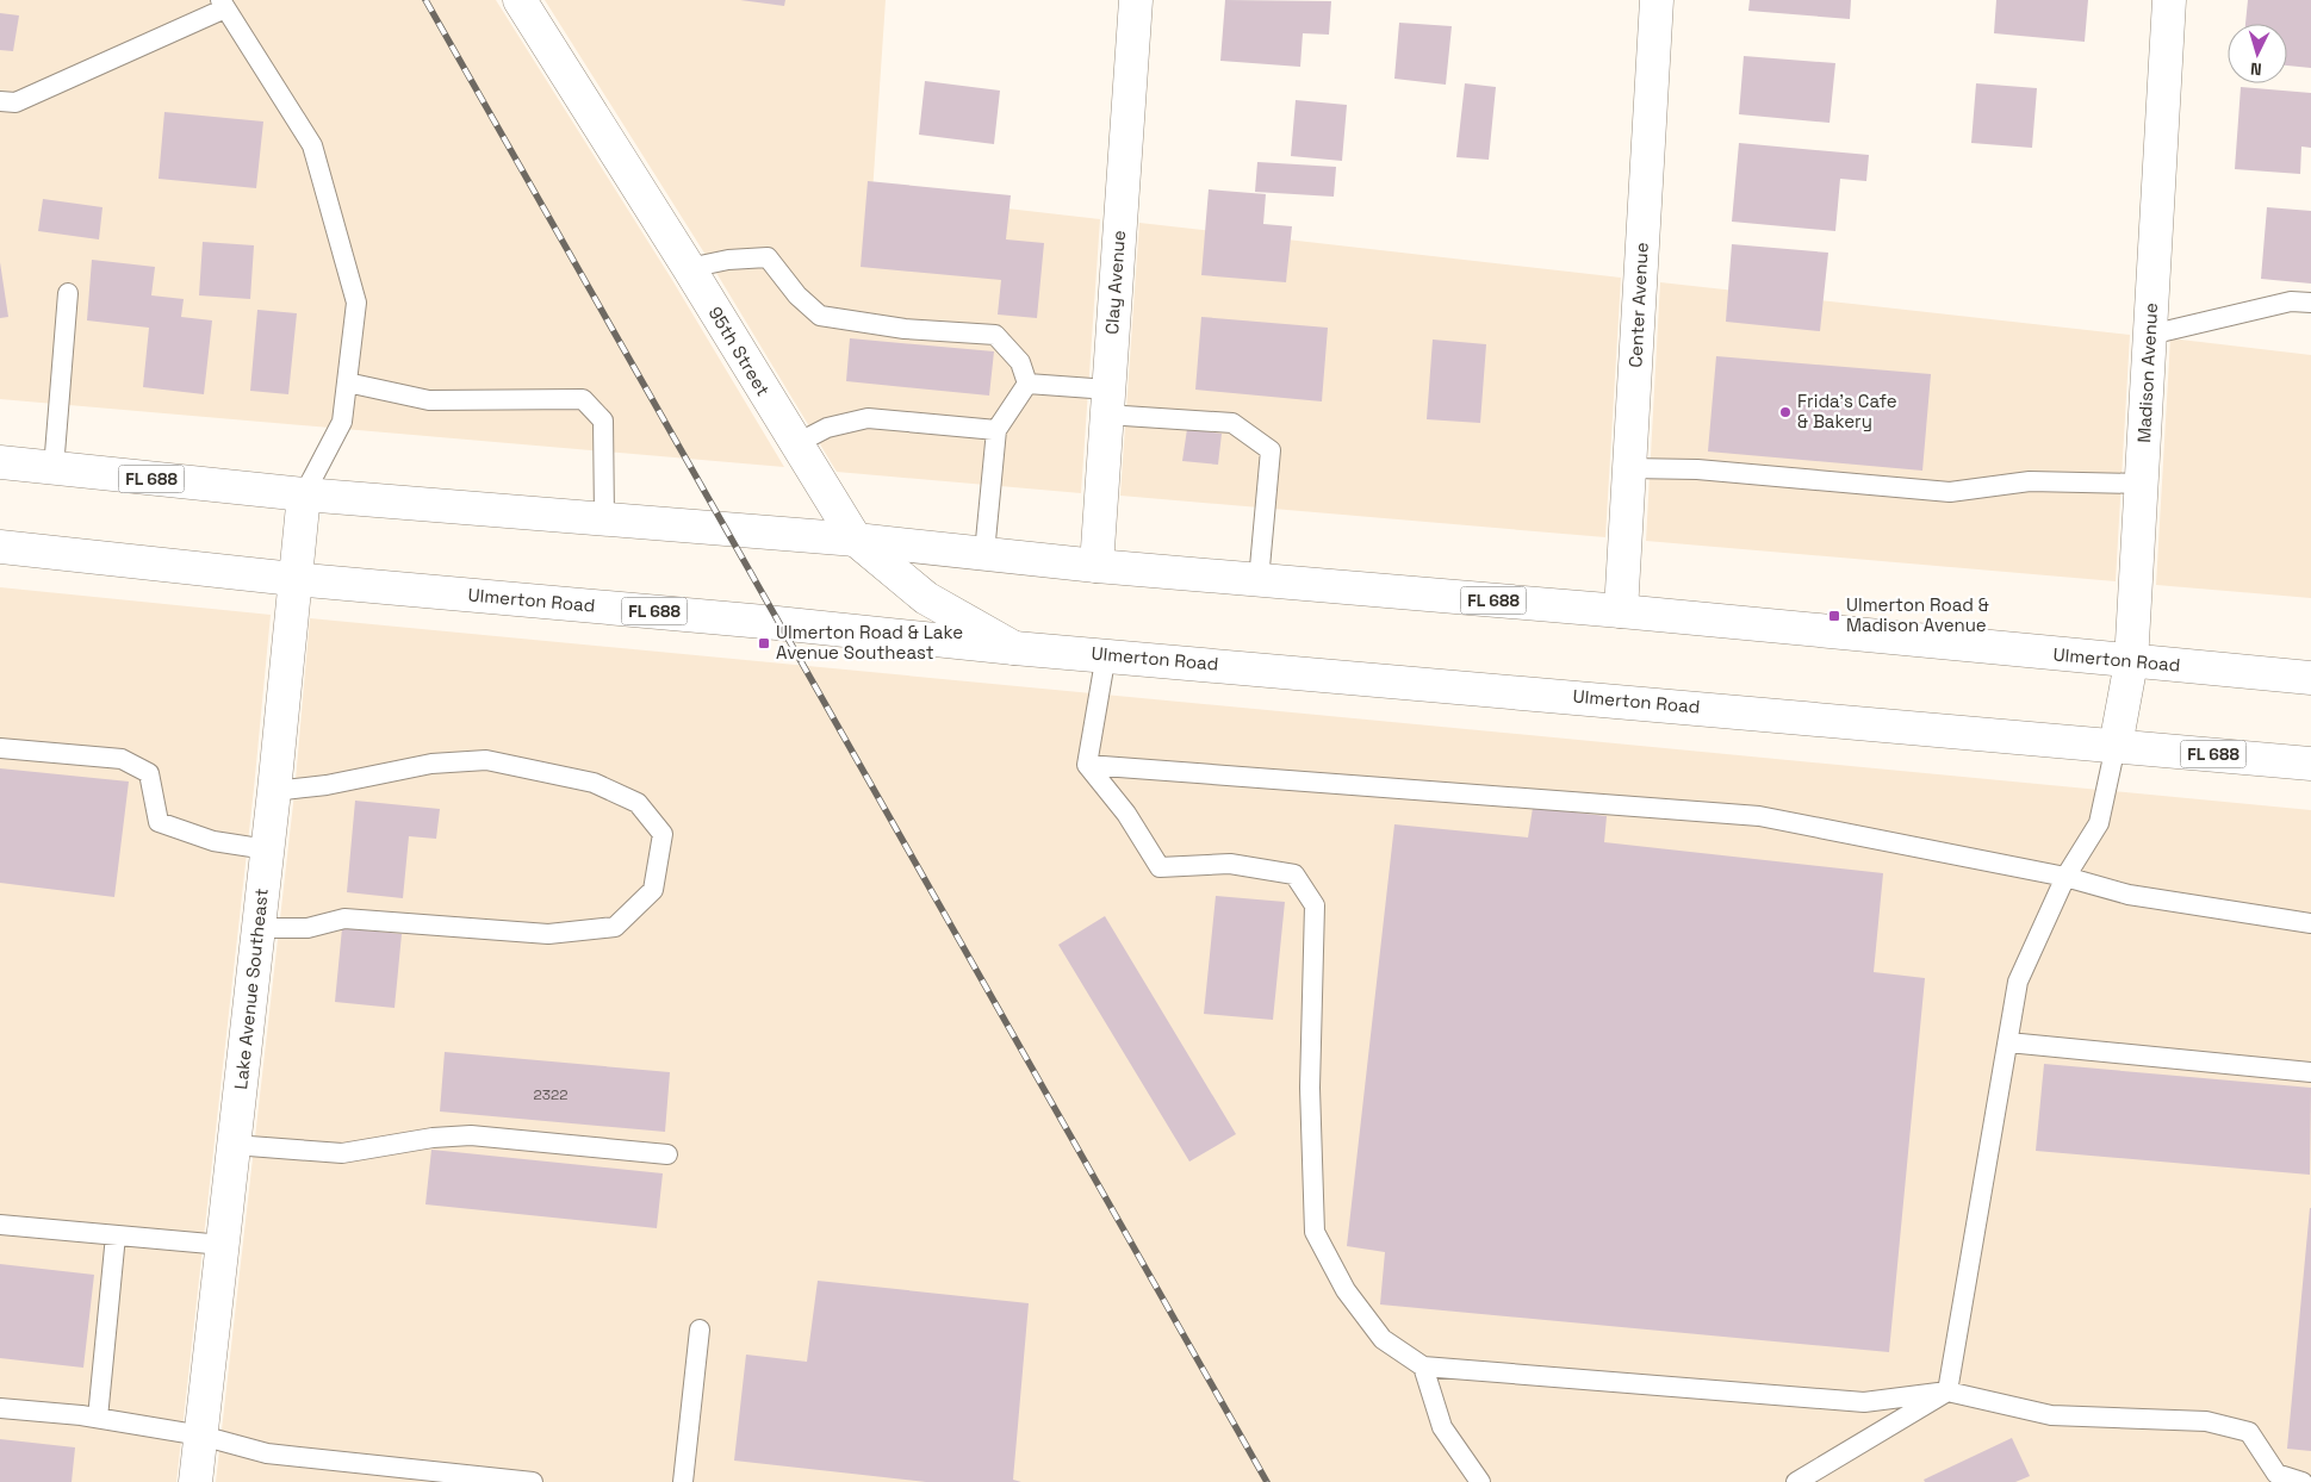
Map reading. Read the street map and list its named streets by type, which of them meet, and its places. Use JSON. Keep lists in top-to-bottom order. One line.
{"streets":{"main road":["Clay Avenue","Center Avenue","95th Street","Madison Avenue","FL 688","Ulmerton Road","Lake Avenue Southeast"]},"crossings":[["Clay Avenue","Ulmerton Road"],["Center Avenue","Ulmerton Road"],["95th Street","Ulmerton Road"],["Madison Avenue","Ulmerton Road"],["Ulmerton Road","Lake Avenue Southeast"]],"places":{"other":["Frida's Cafe & Bakery"],"transit":["Ulmerton Road & Madison Avenue","Ulmerton Road & Lake Avenue Southeast"]},"house_numbers":["2322"],"north":"bottom"}
